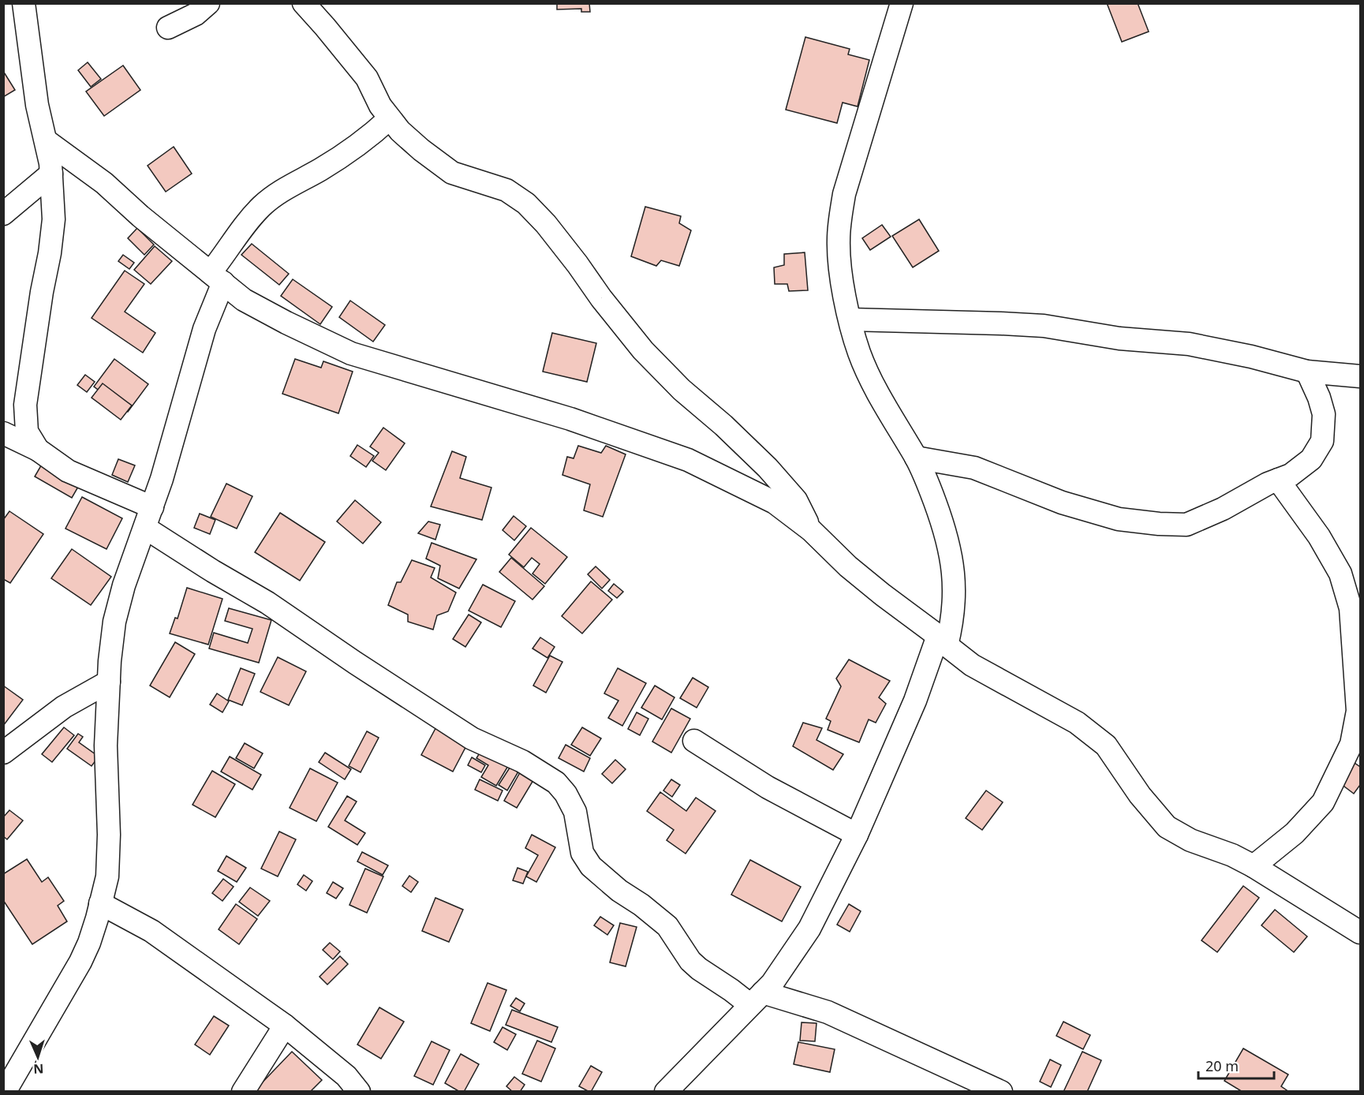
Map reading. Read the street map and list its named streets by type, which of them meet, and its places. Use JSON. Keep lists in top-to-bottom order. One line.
{"scale_bar":"20 m","north":"bottom"}
